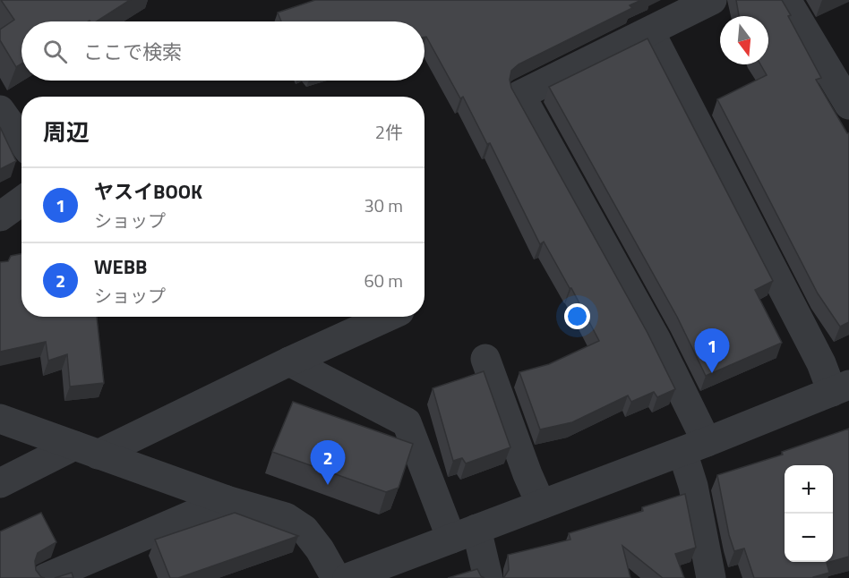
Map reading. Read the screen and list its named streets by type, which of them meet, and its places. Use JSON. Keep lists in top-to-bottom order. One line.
{"north":"bottom","page":{"search":"ここで検索","heading":["周辺","2件"],"list":[{"mark":"1","name":"ヤスイBOOK","note":"ショップ","value":"30 m"},{"mark":"2","name":"WEBB","note":"ショップ","value":"60 m"}],"pins":["1","2"],"map_buttons":["+","−"]}}
